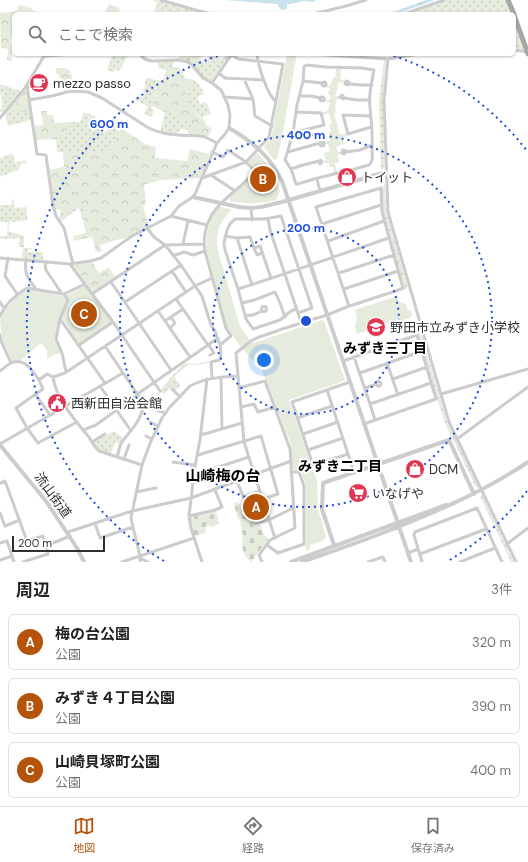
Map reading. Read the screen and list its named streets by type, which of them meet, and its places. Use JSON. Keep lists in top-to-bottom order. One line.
{"streets":{"street":["流山街道"]},"districts":["みずき三丁目","みずき二丁目","山崎梅の台"],"places":{"cafe":["mezzo passo"],"shop":["トイット","DCM"],"school or university":["野田市立みずき小学校"],"public building":["西新田自治会館"],"supermarket":["いなげや"]},"scale_bar":"200 m","page":{"search":"ここで検索","pins":["B","C","A"],"scale":"200 m","heading":["周辺","3件"],"list":[{"mark":"A","name":"梅の台公園","note":"公園","value":"320 m"},{"mark":"B","name":"みずき４丁目公園","note":"公園","value":"390 m"},{"mark":"C","name":"山崎貝塚町公園","note":"公園","value":"400 m"}],"nav":["地図","経路","保存済み"]},"rings":["600 m","400 m","200 m"]}
